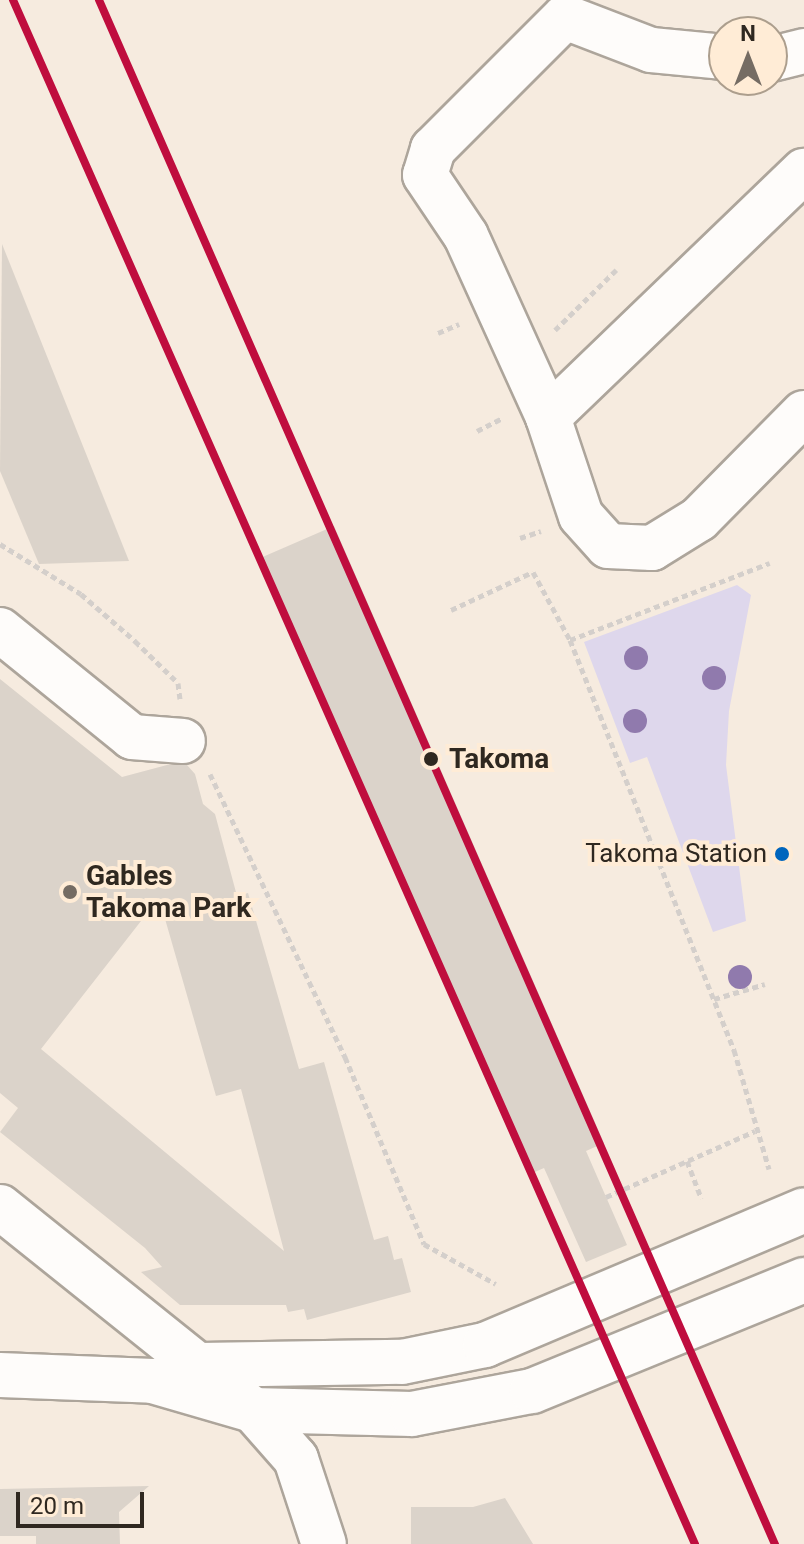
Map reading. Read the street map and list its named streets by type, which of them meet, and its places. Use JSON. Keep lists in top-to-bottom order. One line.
{"places":["Takoma","Takoma Station","Gables Takoma Park"],"scale_bar":"20 m","north":"top"}
